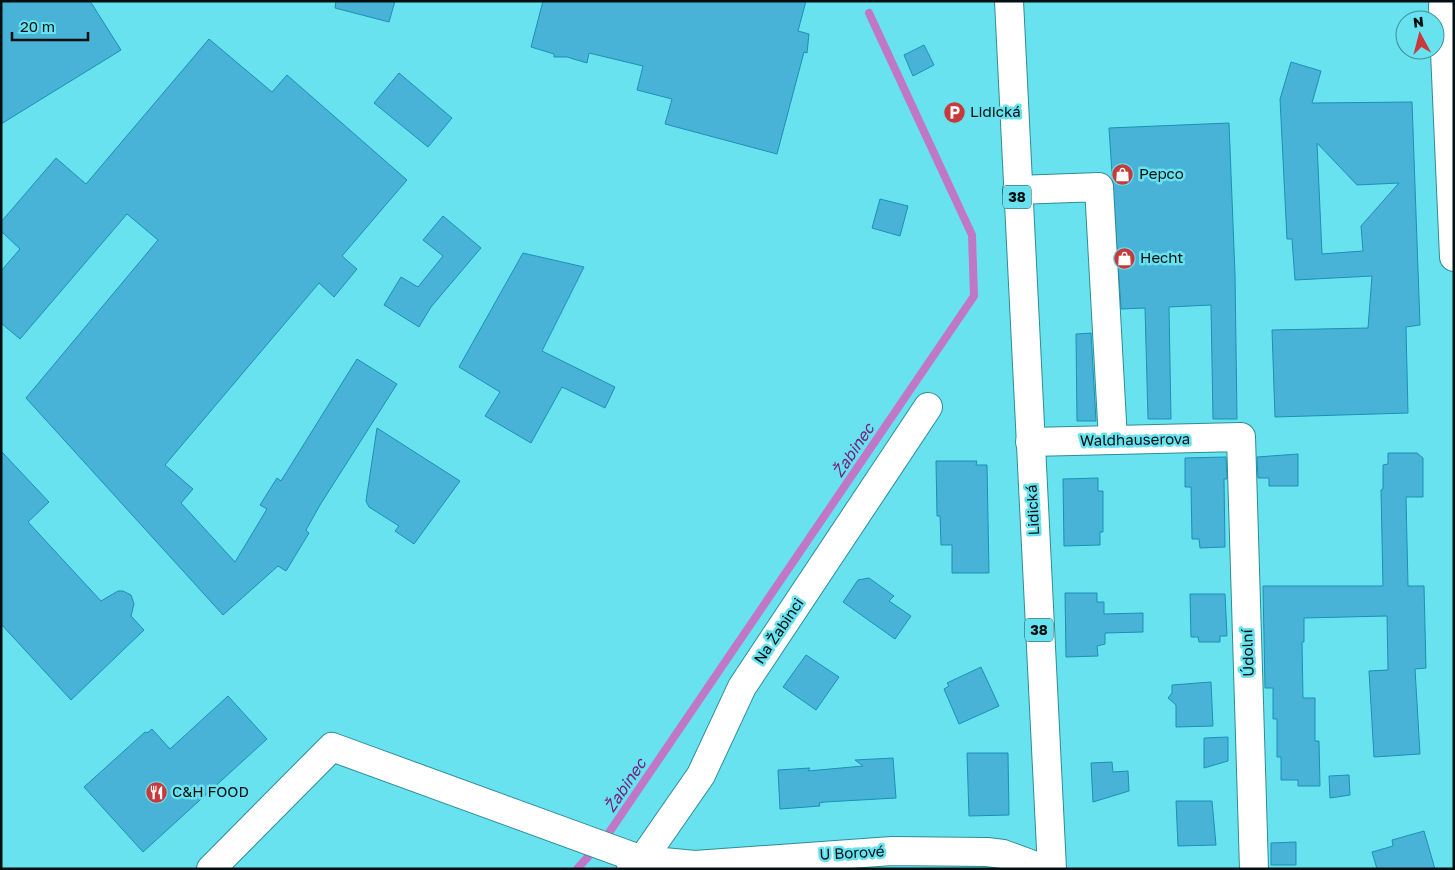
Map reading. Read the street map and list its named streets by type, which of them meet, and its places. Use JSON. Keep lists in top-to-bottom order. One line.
{"streets":{"street":["38","Waldhauserova","Lidická","Na Žabinci","Údolní","U Borové"]},"crossings":[["Waldhauserova","Lidická"],["Waldhauserova","Údolní"],["Na Žabinci","U Borové"]],"water":["Žabinec"],"places":{"parking":["Lidická"],"shop":["Pepco","Hecht"],"restaurant":["C&H FOOD"]},"scale_bar":"20 m","north":"top"}
